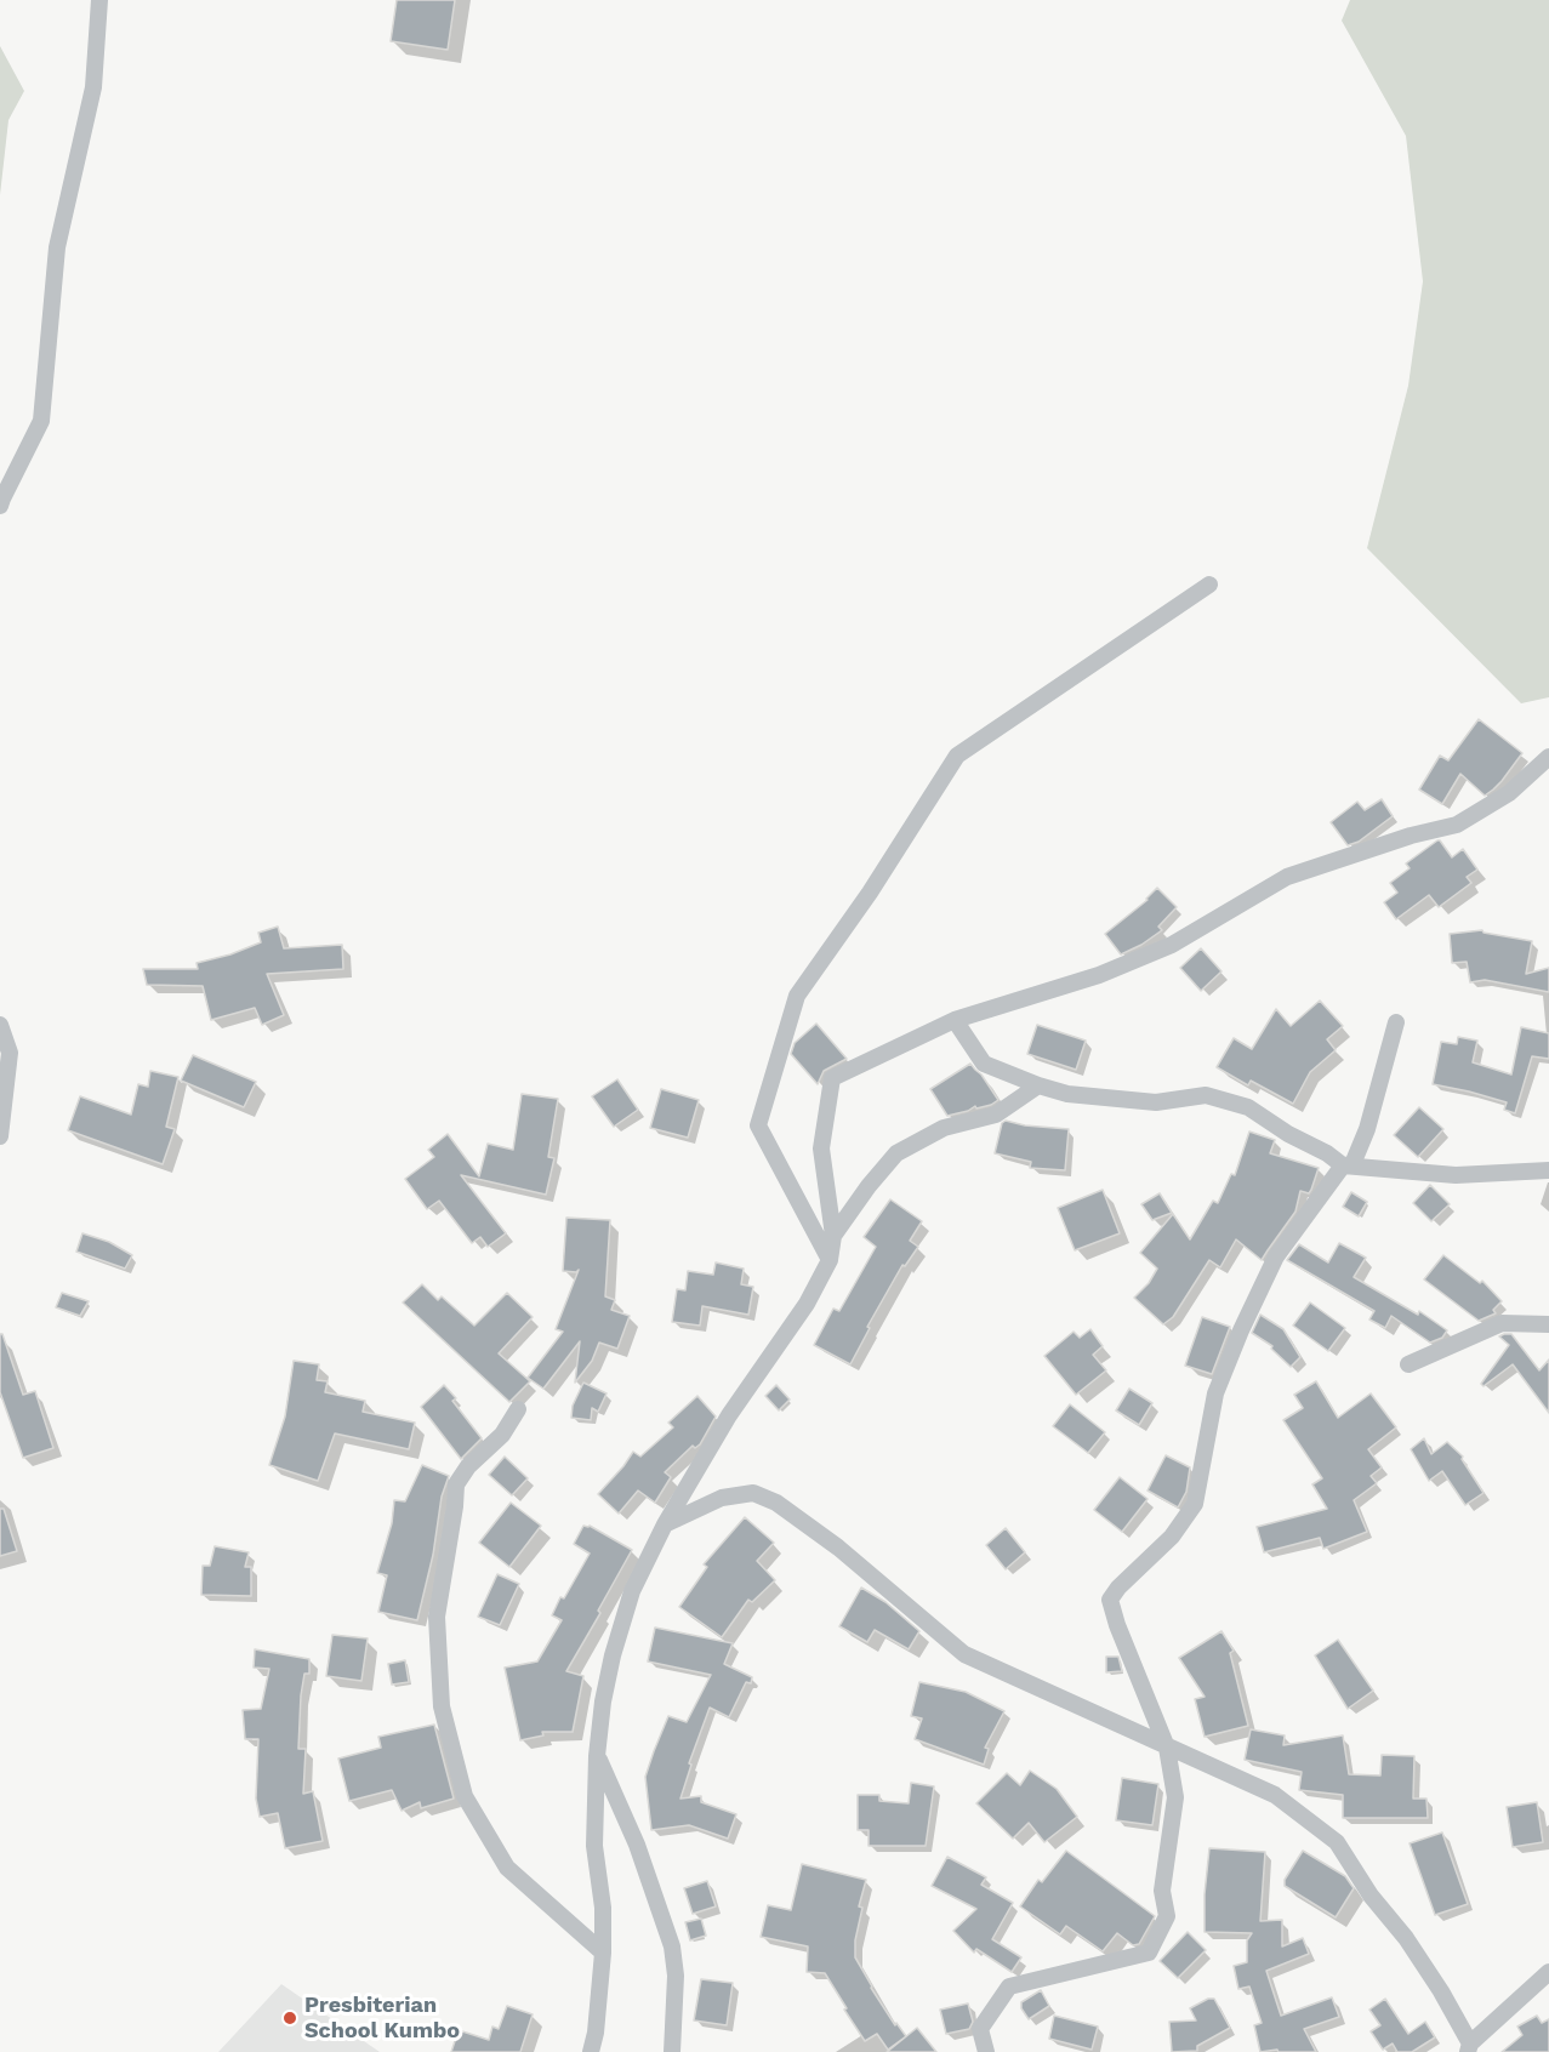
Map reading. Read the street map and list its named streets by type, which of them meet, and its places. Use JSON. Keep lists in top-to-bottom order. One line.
{"places":["Presbiterian School Kumbo"]}
